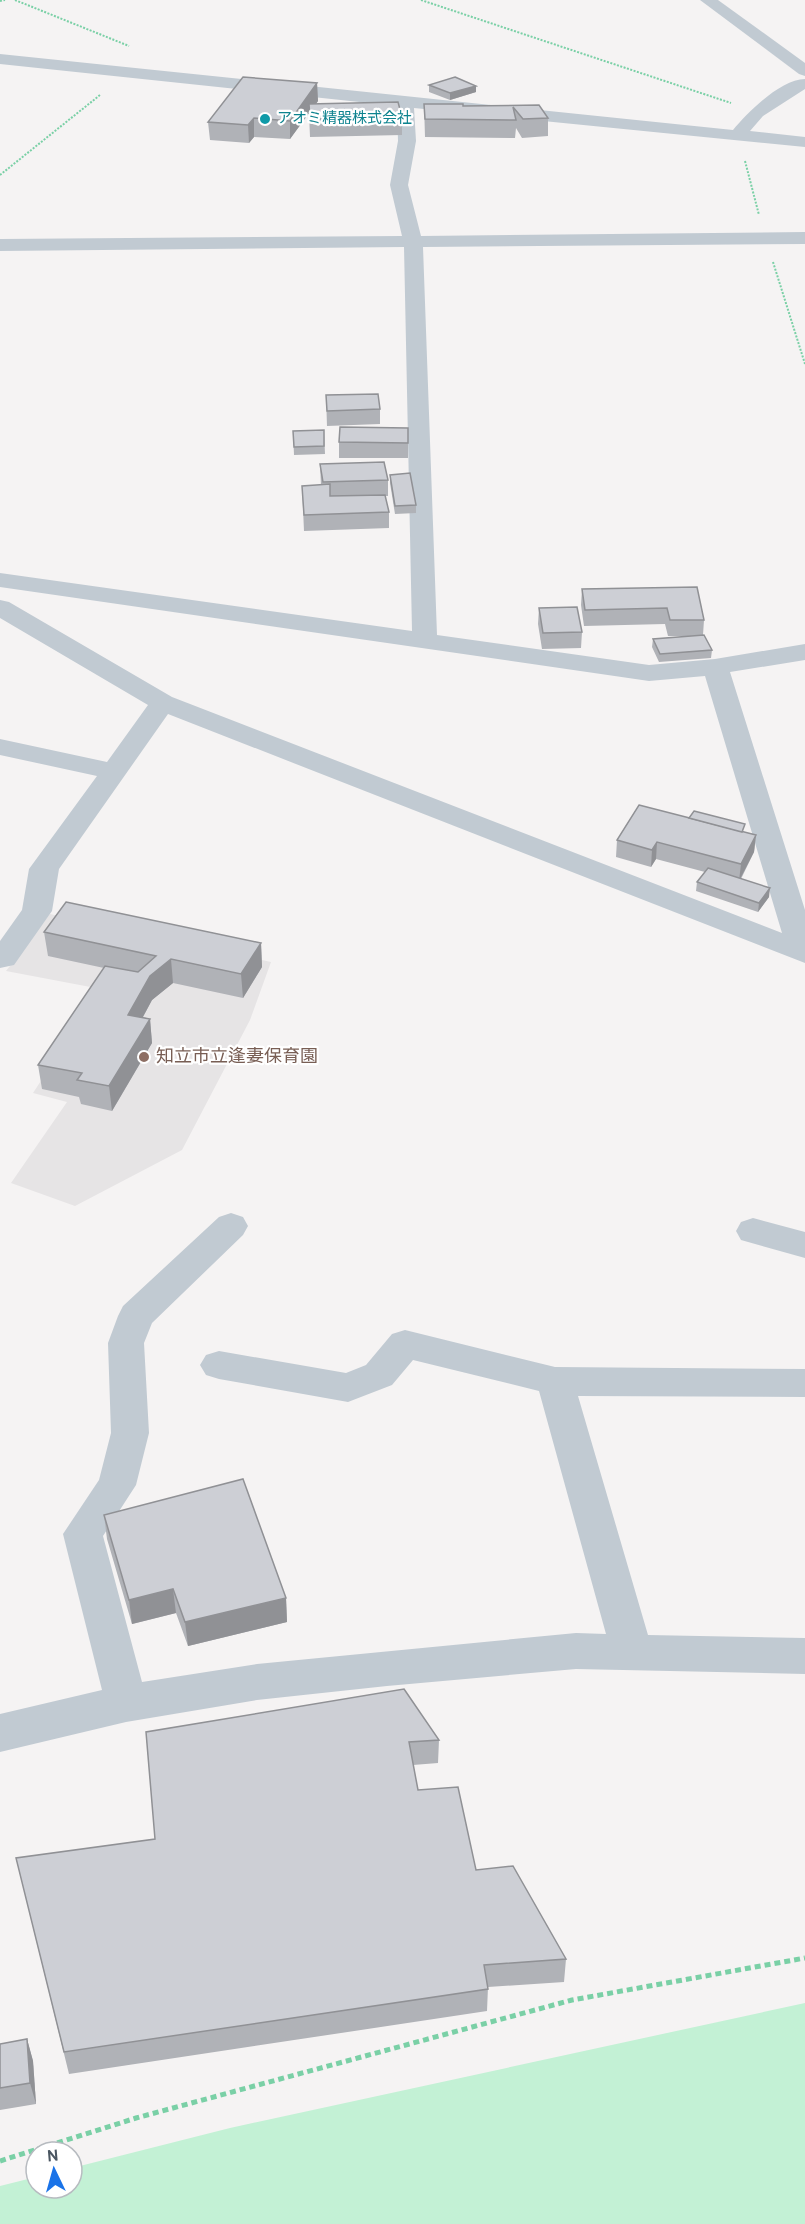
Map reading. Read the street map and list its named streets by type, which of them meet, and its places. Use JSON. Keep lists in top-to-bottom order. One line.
{"places":["アオミ精器株式会社","知立市立逢妻保育園"],"north":"top"}
